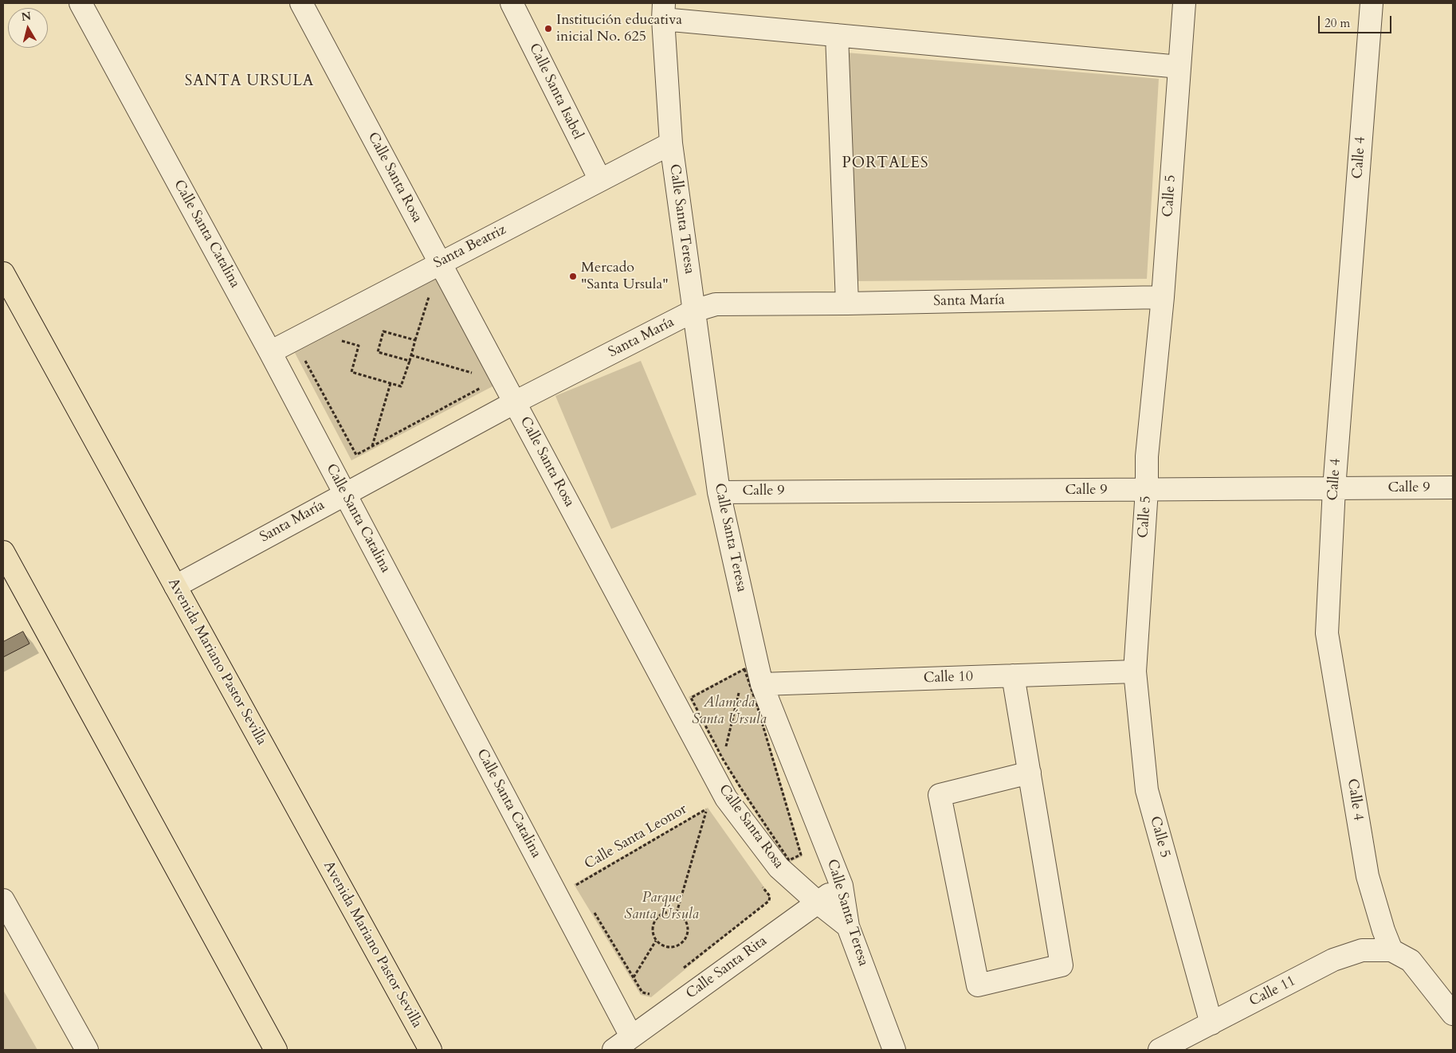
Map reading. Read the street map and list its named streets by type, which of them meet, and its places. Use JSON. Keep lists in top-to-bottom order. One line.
{"streets":{"main road":["Avenida Mariano Pastor Sevilla"],"street":["Calle Santa Isabel","Calle 4","Calle Santa Rosa","Calle 5","Calle Santa Teresa","Calle Santa Catalina","Santa Beatriz","Santa María","Calle 9","Calle 10","Calle Santa Rita","Calle 11"],"path":["Calle Santa Leonor"]},"crossings":[["Calle Santa Isabel","Santa Beatriz"],["Calle 4","Calle 9"],["Calle 4","Calle 11"],["Calle Santa Rosa","Calle Santa Teresa"],["Calle Santa Rosa","Santa Beatriz"],["Calle Santa Rosa","Santa María"],["Calle Santa Rosa","Calle Santa Rita"],["Calle 5","Santa María"],["Calle 5","Calle 9"],["Calle 5","Calle 10"],["Calle 5","Calle 11"],["Calle Santa Teresa","Santa Beatriz"],["Calle Santa Teresa","Santa María"],["Calle Santa Teresa","Calle 9"],["Calle Santa Teresa","Calle 10"],["Calle Santa Teresa","Calle Santa Rita"],["Calle Santa Catalina","Santa Beatriz"],["Calle Santa Catalina","Santa María"],["Calle Santa Catalina","Calle Santa Leonor"],["Calle Santa Catalina","Calle Santa Rita"],["Santa María","Avenida Mariano Pastor Sevilla"]],"districts":["SANTA URSULA","PORTALES"],"parks":["Alameda Santa Úrsula","Parque Santa Úrsula"],"places":["Institución educativa inicial No. 625","Mercado \"Santa Ursula\""],"scale_bar":"20 m","north":"top"}
